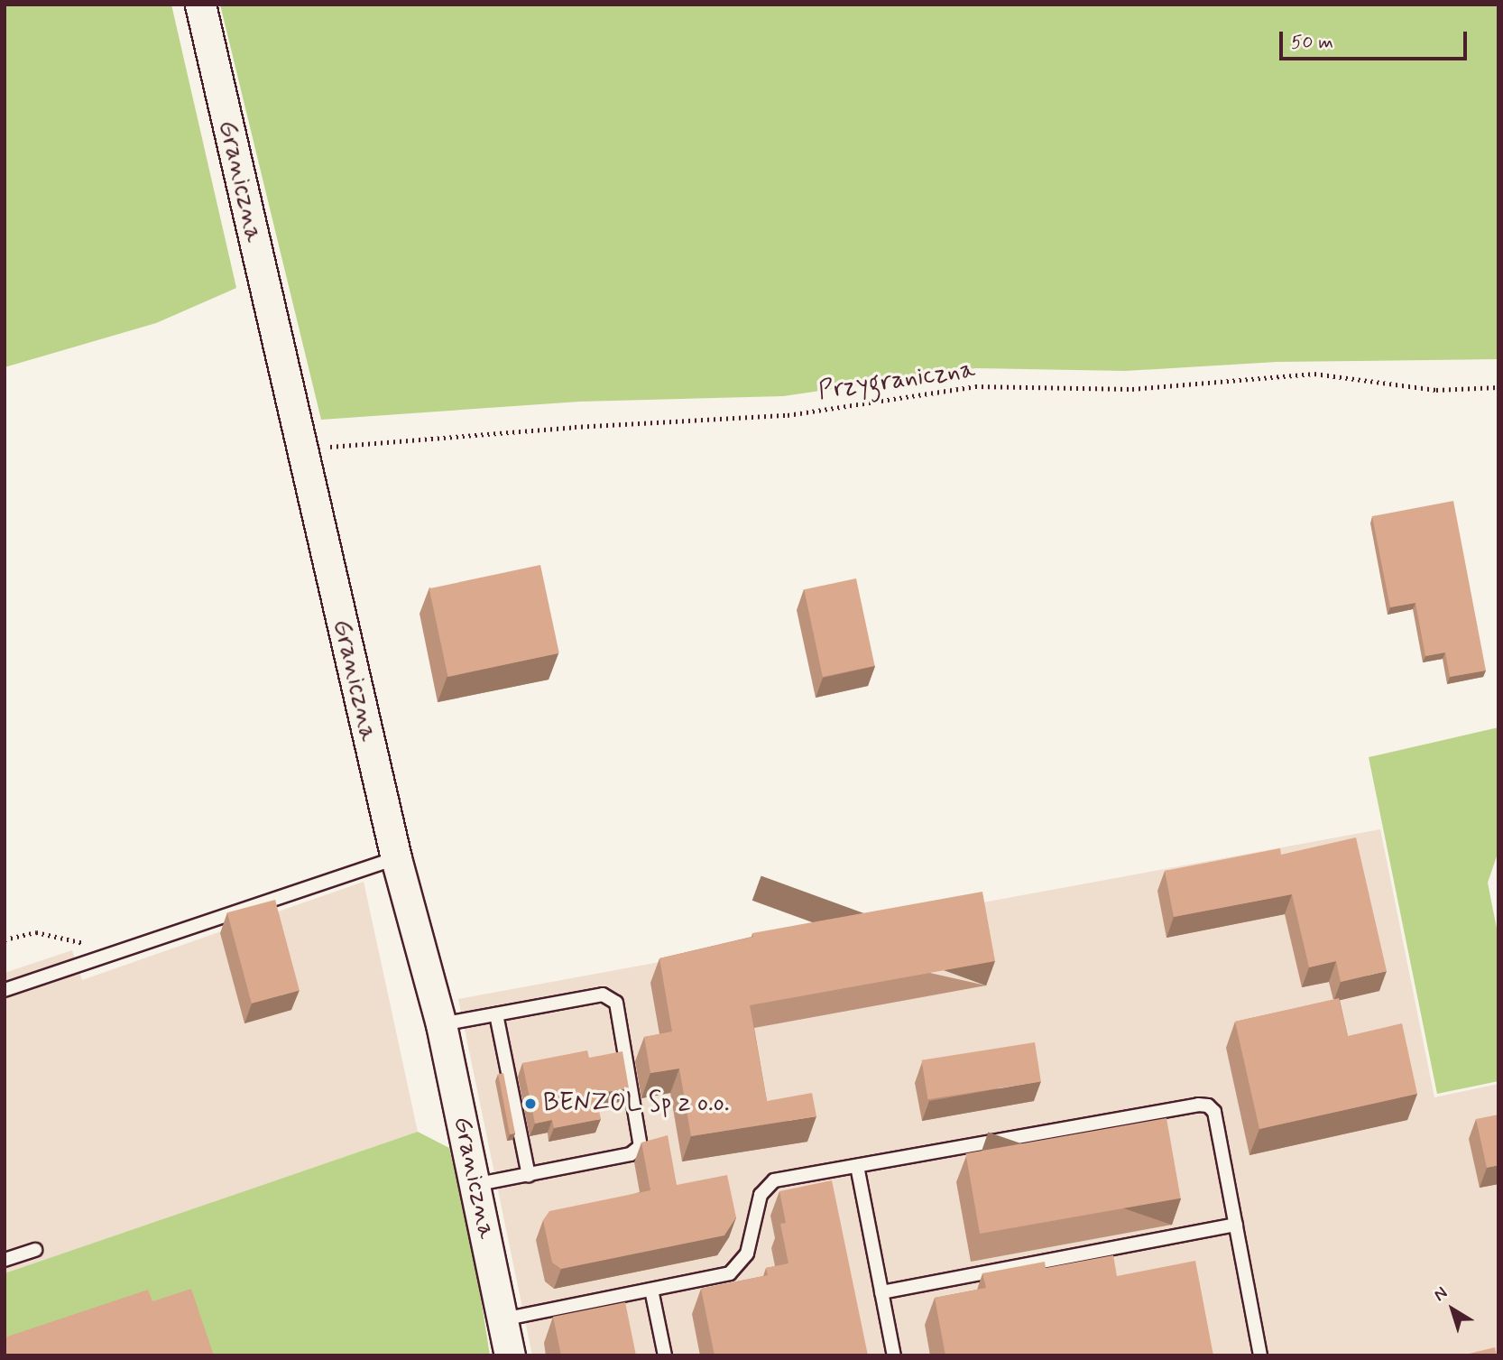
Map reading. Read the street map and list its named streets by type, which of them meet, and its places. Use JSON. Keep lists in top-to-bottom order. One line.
{"streets":{"street":["Graniczna"],"path":["Przygraniczna"]},"crossings":[["Graniczna","Przygraniczna"]],"places":["BENZOL Sp z o.o."],"scale_bar":"50 m","north":"top left"}
